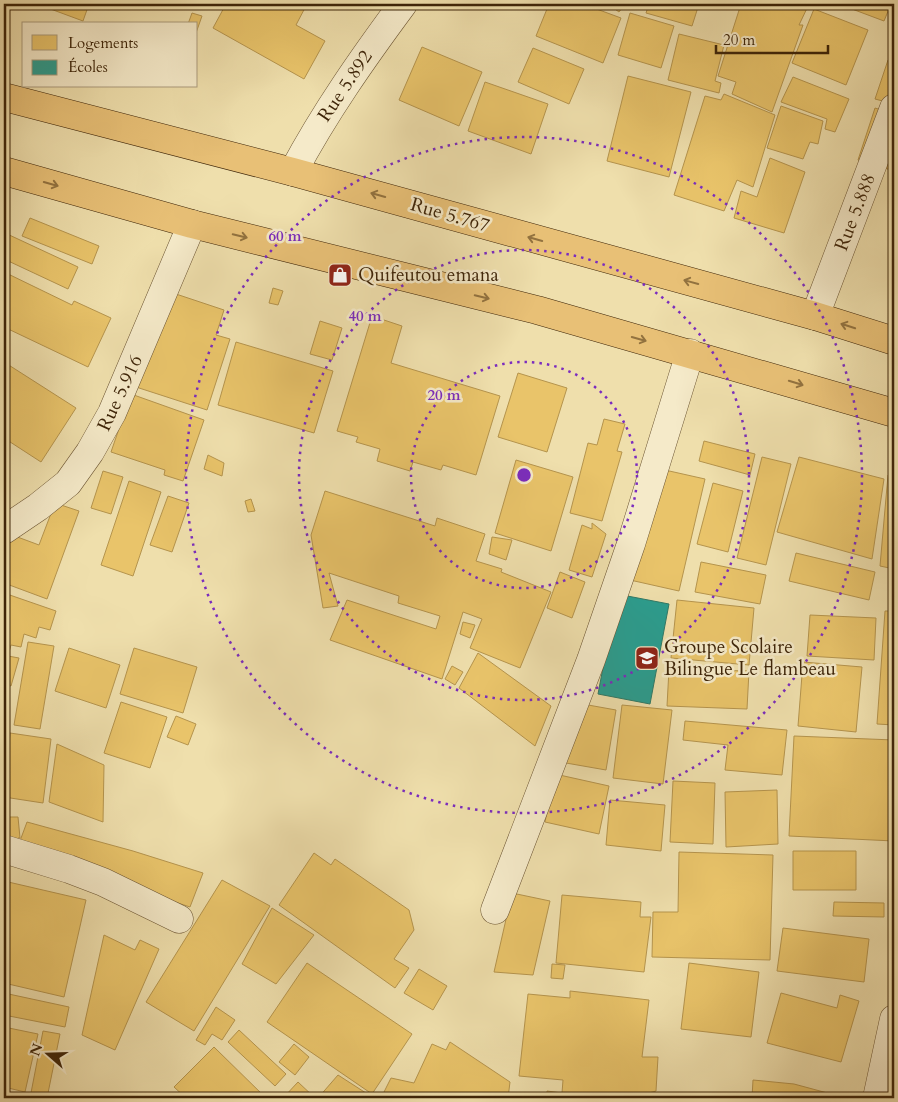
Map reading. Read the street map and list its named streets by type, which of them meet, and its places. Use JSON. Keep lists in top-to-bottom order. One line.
{"streets":{"highway":["Rue 5.767"],"street":["Rue 5.892","Rue 5.888","Rue 5.916"]},"crossings":[["Rue 5.892","Rue 5.767"],["Rue 5.888","Rue 5.767"]],"places":{"shop":["Quifeutou emana"],"school or university":["Groupe Scolaire Bilingue Le flambeau"]},"legend":["Logements","Écoles"],"scale_bar":"20 m","north":"left","rings":["60 m","40 m","20 m"]}
